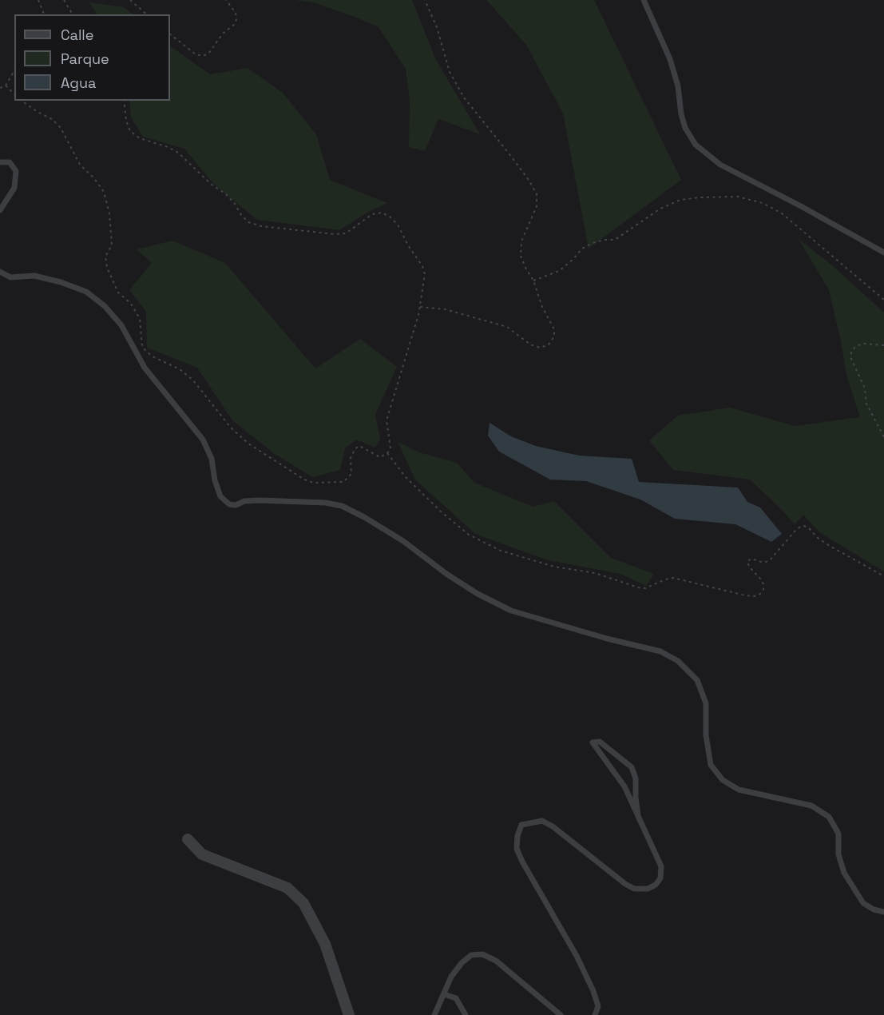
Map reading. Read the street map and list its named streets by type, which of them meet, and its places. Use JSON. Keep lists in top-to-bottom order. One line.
{"legend":["Calle","Parque","Agua"]}
